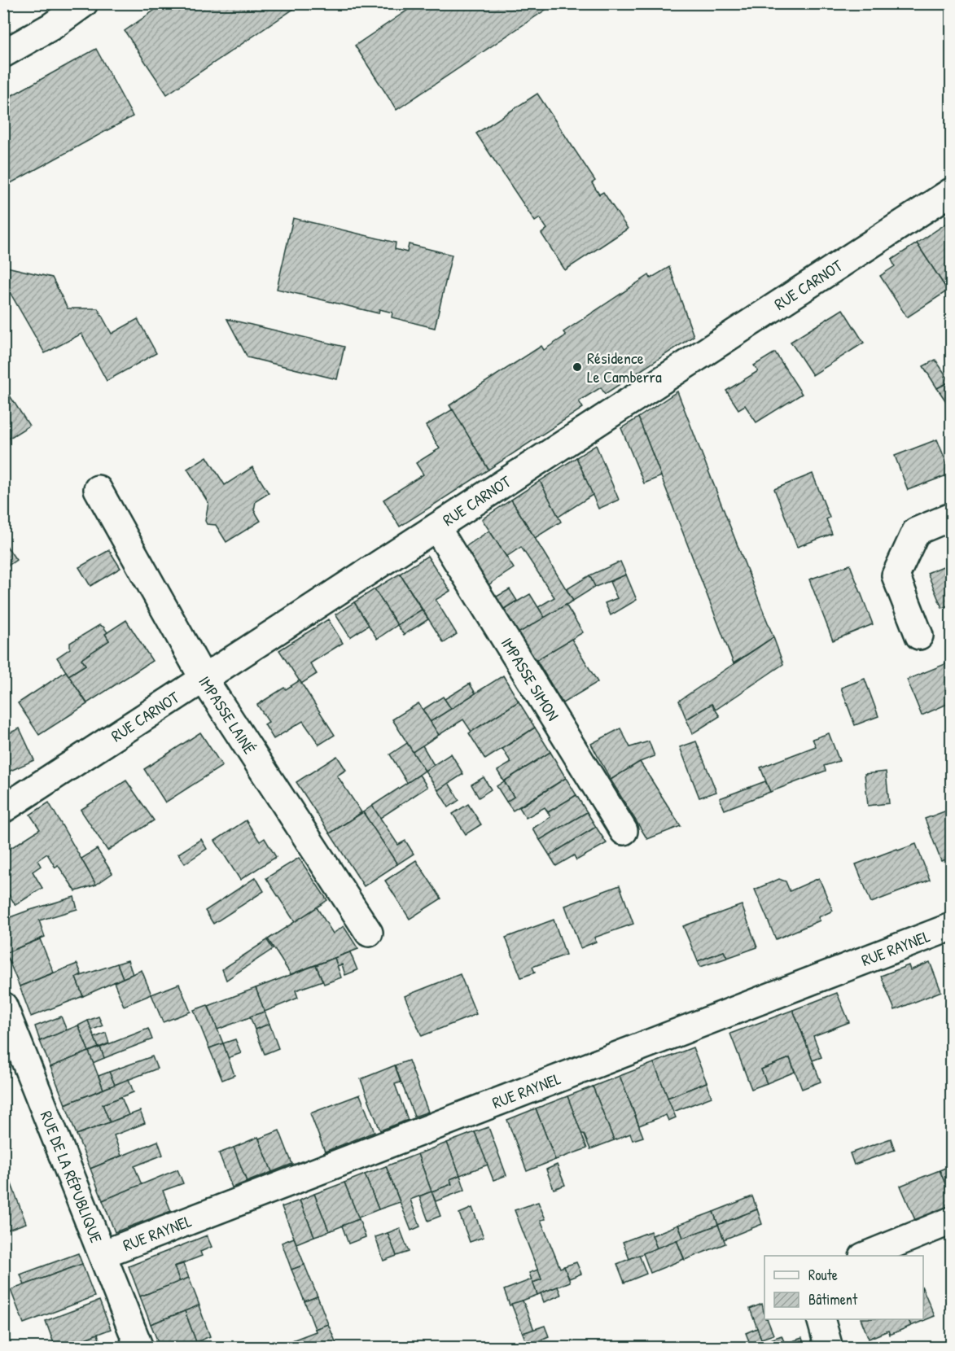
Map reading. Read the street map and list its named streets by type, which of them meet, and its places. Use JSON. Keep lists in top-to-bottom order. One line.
{"streets":{"street":["RUE CARNOT","IMPASSE SIMON","IMPASSE LAINÉ","RUE RAYNEL","RUE DE LA RÉPUBLIQUE"]},"crossings":[["RUE CARNOT","IMPASSE SIMON"],["RUE CARNOT","IMPASSE LAINÉ"],["RUE RAYNEL","RUE DE LA RÉPUBLIQUE"]],"places":["Résidence Le Camberra"],"legend":["Route","Bâtiment"]}
